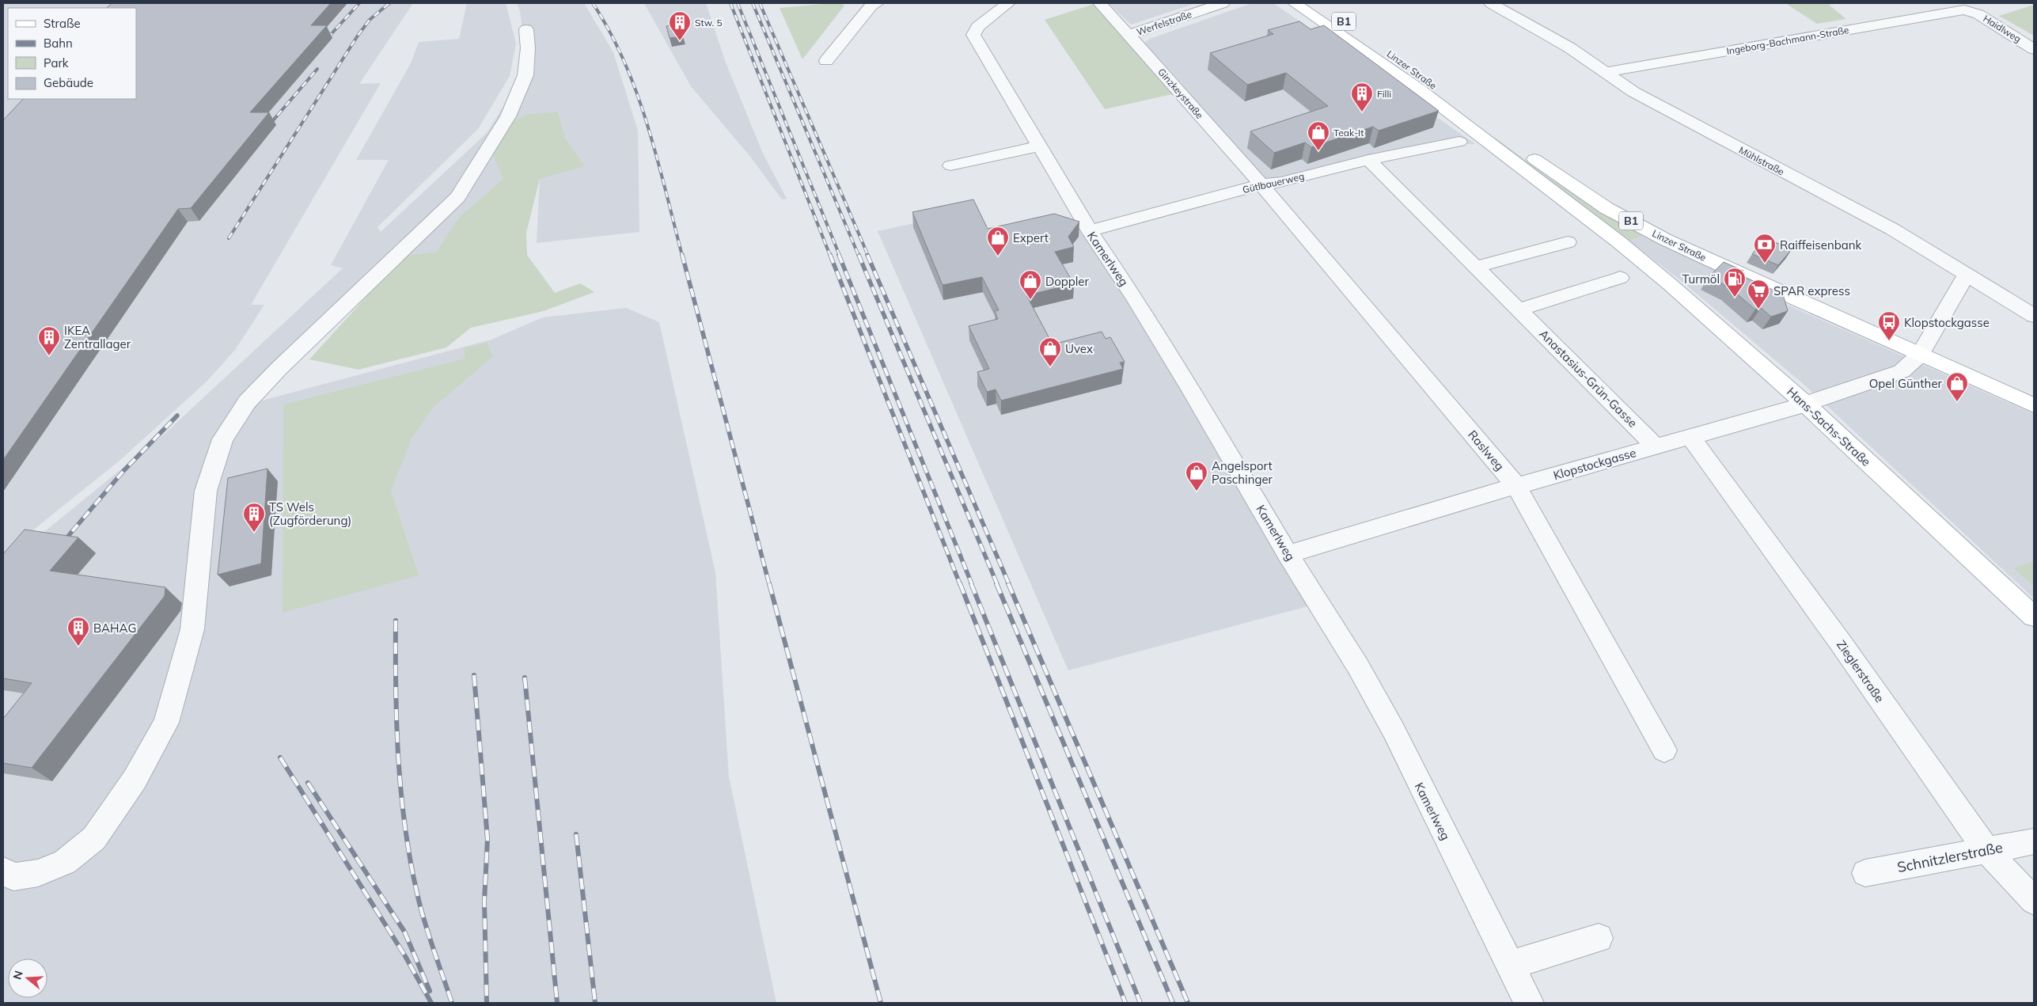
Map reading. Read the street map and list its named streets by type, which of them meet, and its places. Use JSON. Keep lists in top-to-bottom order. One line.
{"streets":{"main road":["B1","Linzer Straße","Hans-Sachs-Straße"],"street":["Werfelstraße","Haidlweg","Ingeborg-Bachmann-Straße","Ginzkeystraße","Mühlstraße","Gütlbauerweg","Kamerlweg","Anastasius-Grün-Gasse","Raslweg","Klopstockgasse","Zieglerstraße","Schnitzlerstraße"]},"crossings":[["Werfelstraße","Ginzkeystraße"],["Haidlweg","Ingeborg-Bachmann-Straße"],["Ingeborg-Bachmann-Straße","Mühlstraße"],["Linzer Straße","Hans-Sachs-Straße"],["Linzer Straße","Klopstockgasse"],["Ginzkeystraße","Gütlbauerweg"],["Ginzkeystraße","Raslweg"],["Mühlstraße","Klopstockgasse"],["Gütlbauerweg","Kamerlweg"],["Gütlbauerweg","Anastasius-Grün-Gasse"],["Gütlbauerweg","Raslweg"],["Kamerlweg","Klopstockgasse"],["Anastasius-Grün-Gasse","Klopstockgasse"],["Hans-Sachs-Straße","Klopstockgasse"],["Raslweg","Klopstockgasse"],["Klopstockgasse","Zieglerstraße"],["Zieglerstraße","Schnitzlerstraße"]],"places":{"building":["Stw. 5","Filli","IKEA Zentrallager","TS Wels (Zugförderung)","BAHAG"],"shop":["Teak-It","Expert","Doppler","Uvex","Opel Günther","Angelsport Paschinger"],"bank":["Raiffeisenbank"],"fuel station":["Turmöl"],"supermarket":["SPAR express"],"bus stop":["Klopstockgasse"]},"legend":["Straße","Bahn","Park","Gebäude"],"north":"left"}
